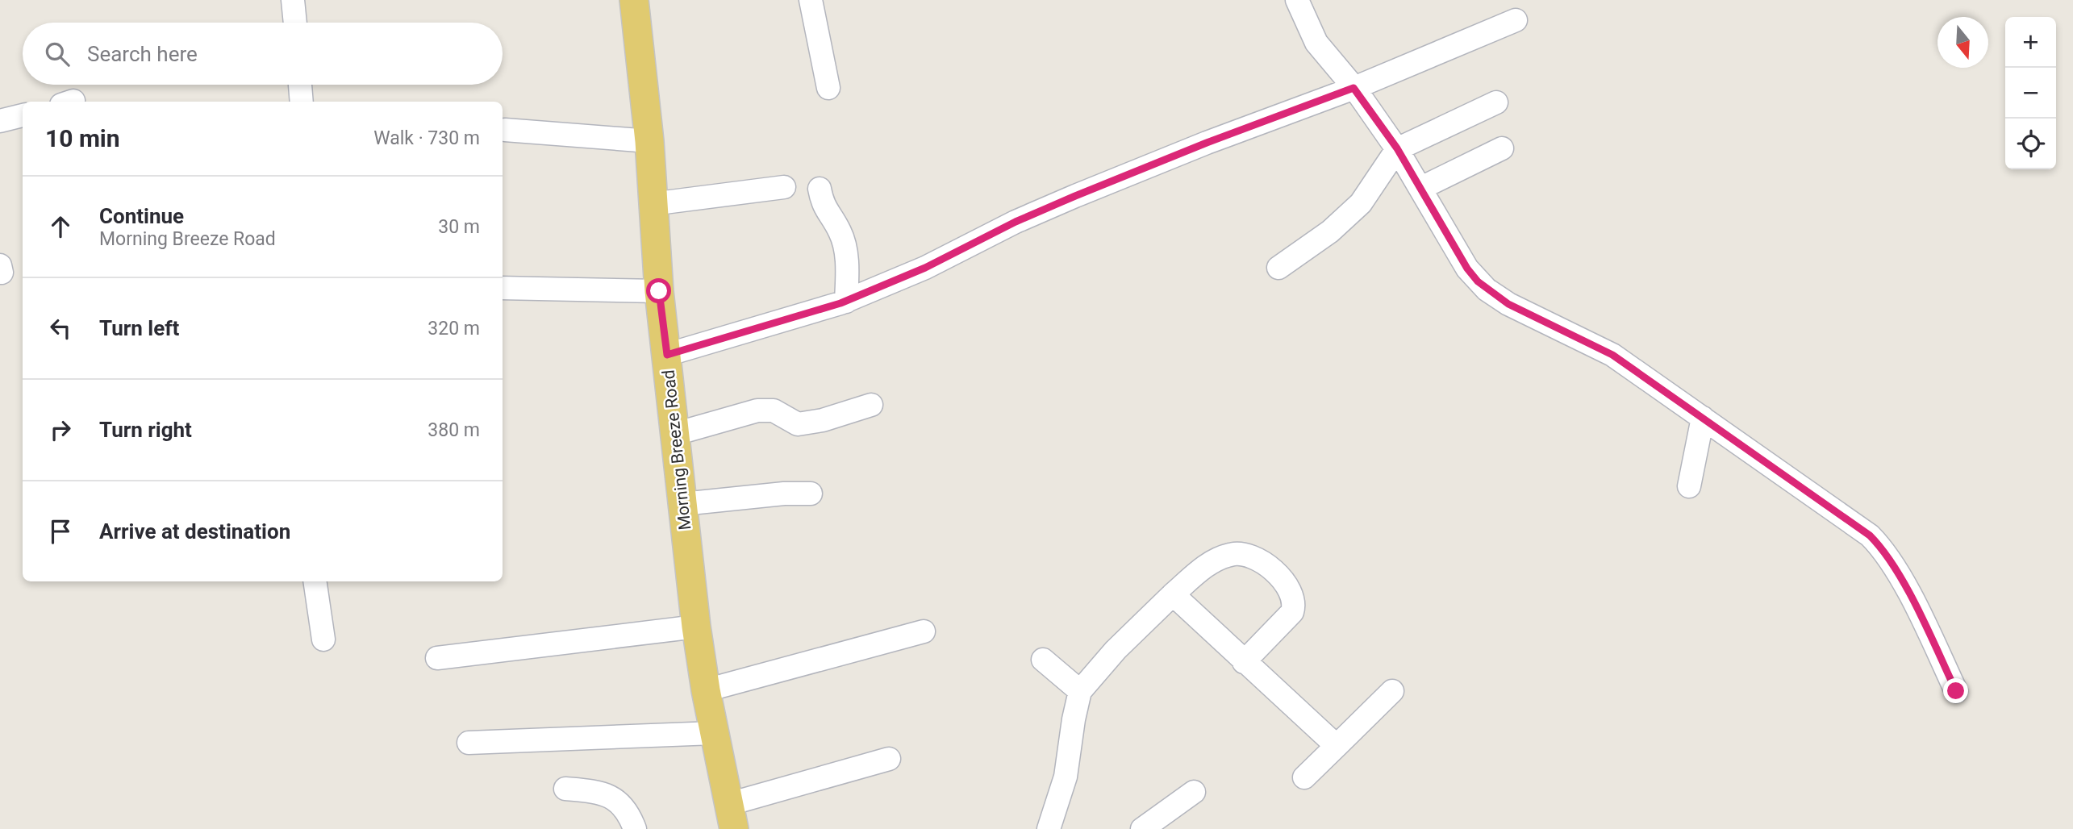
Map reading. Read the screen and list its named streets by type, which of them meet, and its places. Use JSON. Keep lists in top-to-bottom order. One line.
{"streets":{"main road":["Morning Breeze Road"]},"north":"bottom","page":{"map_buttons":["+","−"],"search":"Search here","heading":["10 min","Walk · 730 m"],"list":[["Continue","Morning Breeze Road","30 m"],["Turn left","320 m"],["Turn right","380 m"],"Arrive at destination"]}}
